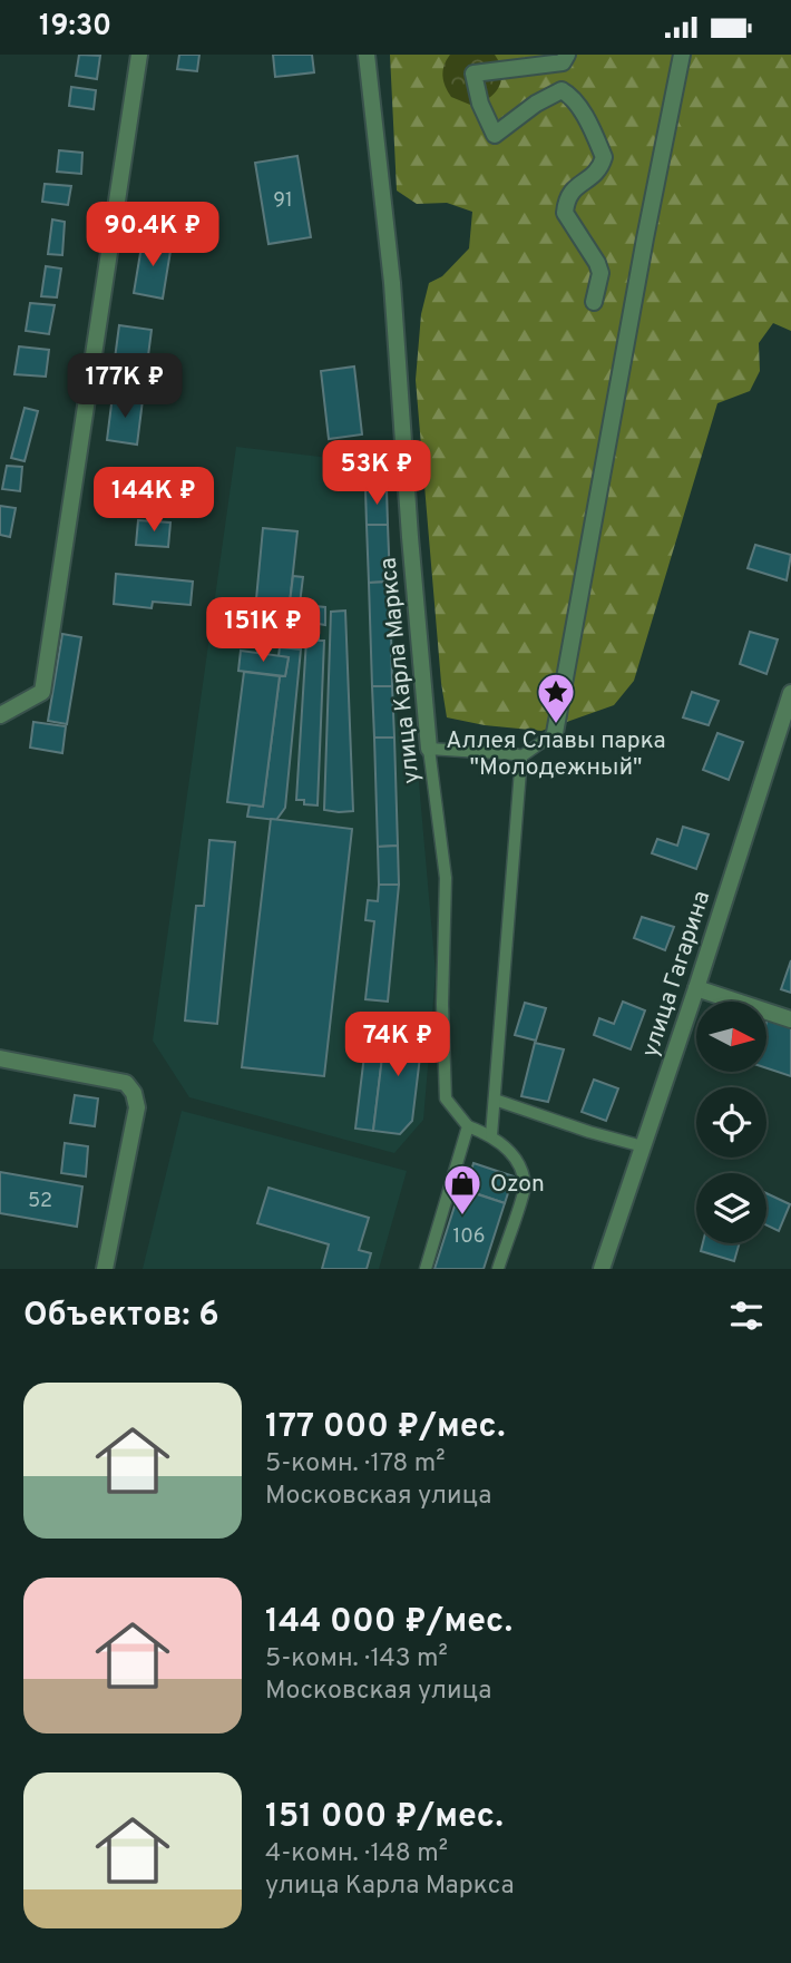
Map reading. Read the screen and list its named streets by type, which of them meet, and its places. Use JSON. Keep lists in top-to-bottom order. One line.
{"streets":{"street":["улица Карла Маркса","улица Гагарина"]},"places":{"place":["Аллея Славы парка \"Молодежный\""],"shop":["Ozon"]},"house_numbers":["91","52","106"],"north":"right","page":{"status":"19:30","price":["90.4K ₽","177K ₽","53K ₽","144K ₽","151K ₽","74K ₽"],"heading":"Объектов: 6","list":[{"name":"177 000 ₽/мес.","note":"5-комн. · 178 m² · Московская улица"},{"name":"144 000 ₽/мес.","note":"5-комн. · 143 m² · Московская улица"},{"name":"151 000 ₽/мес.","note":"4-комн. · 148 m² · улица Карла Маркса"}]}}
